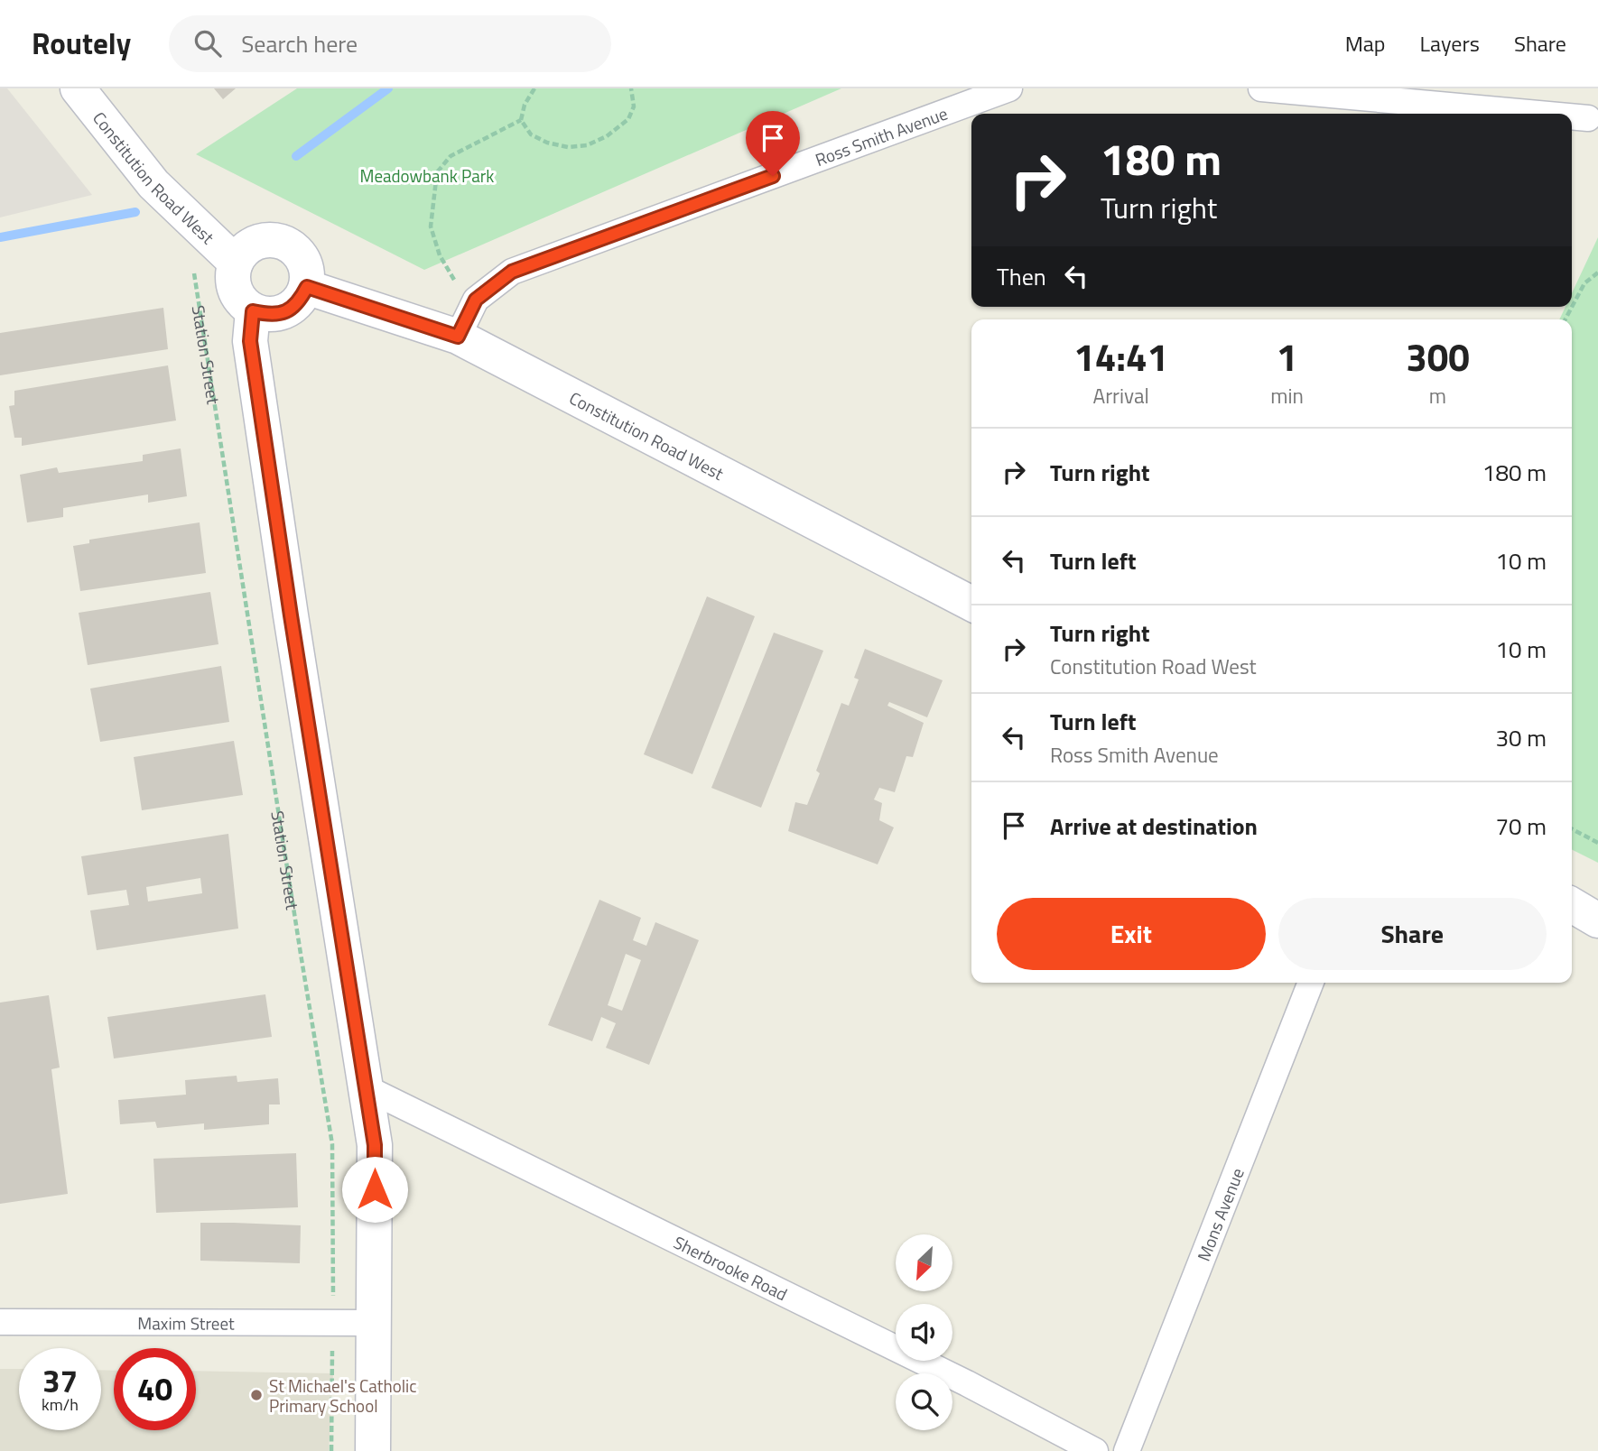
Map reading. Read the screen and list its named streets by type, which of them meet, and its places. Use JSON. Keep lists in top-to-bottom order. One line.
{"streets":{"main road":["Constitution Road West"],"street":["Ross Smith Avenue","Mons Avenue","Sherbrooke Road","Maxim Street"],"path":["Station Street"]},"crossings":[["Ross Smith Avenue","Constitution Road West"],["Station Street","Maxim Street"]],"parks":["Meadowbank Park"],"places":["St Michael's Catholic Primary School"],"north":"bottom left","page":{"header":"Routely","search":"Search here","nav":["Map","Layers","Share"],"turn":["180 m","Turn right"],"then":"Then","eta":["14:41","Arrival","1","min","300","m"],"list":[{"name":"Turn right","value":"180 m"},{"name":"Turn left","value":"10 m"},{"name":"Turn right","note":"Constitution Road West","value":"10 m"},{"name":"Turn left","note":"Ross Smith Avenue","value":"30 m"},{"name":"Arrive at destination","value":"70 m"}],"buttons":["Exit","Share"],"speed":"37 km/h","limit":"40"}}
